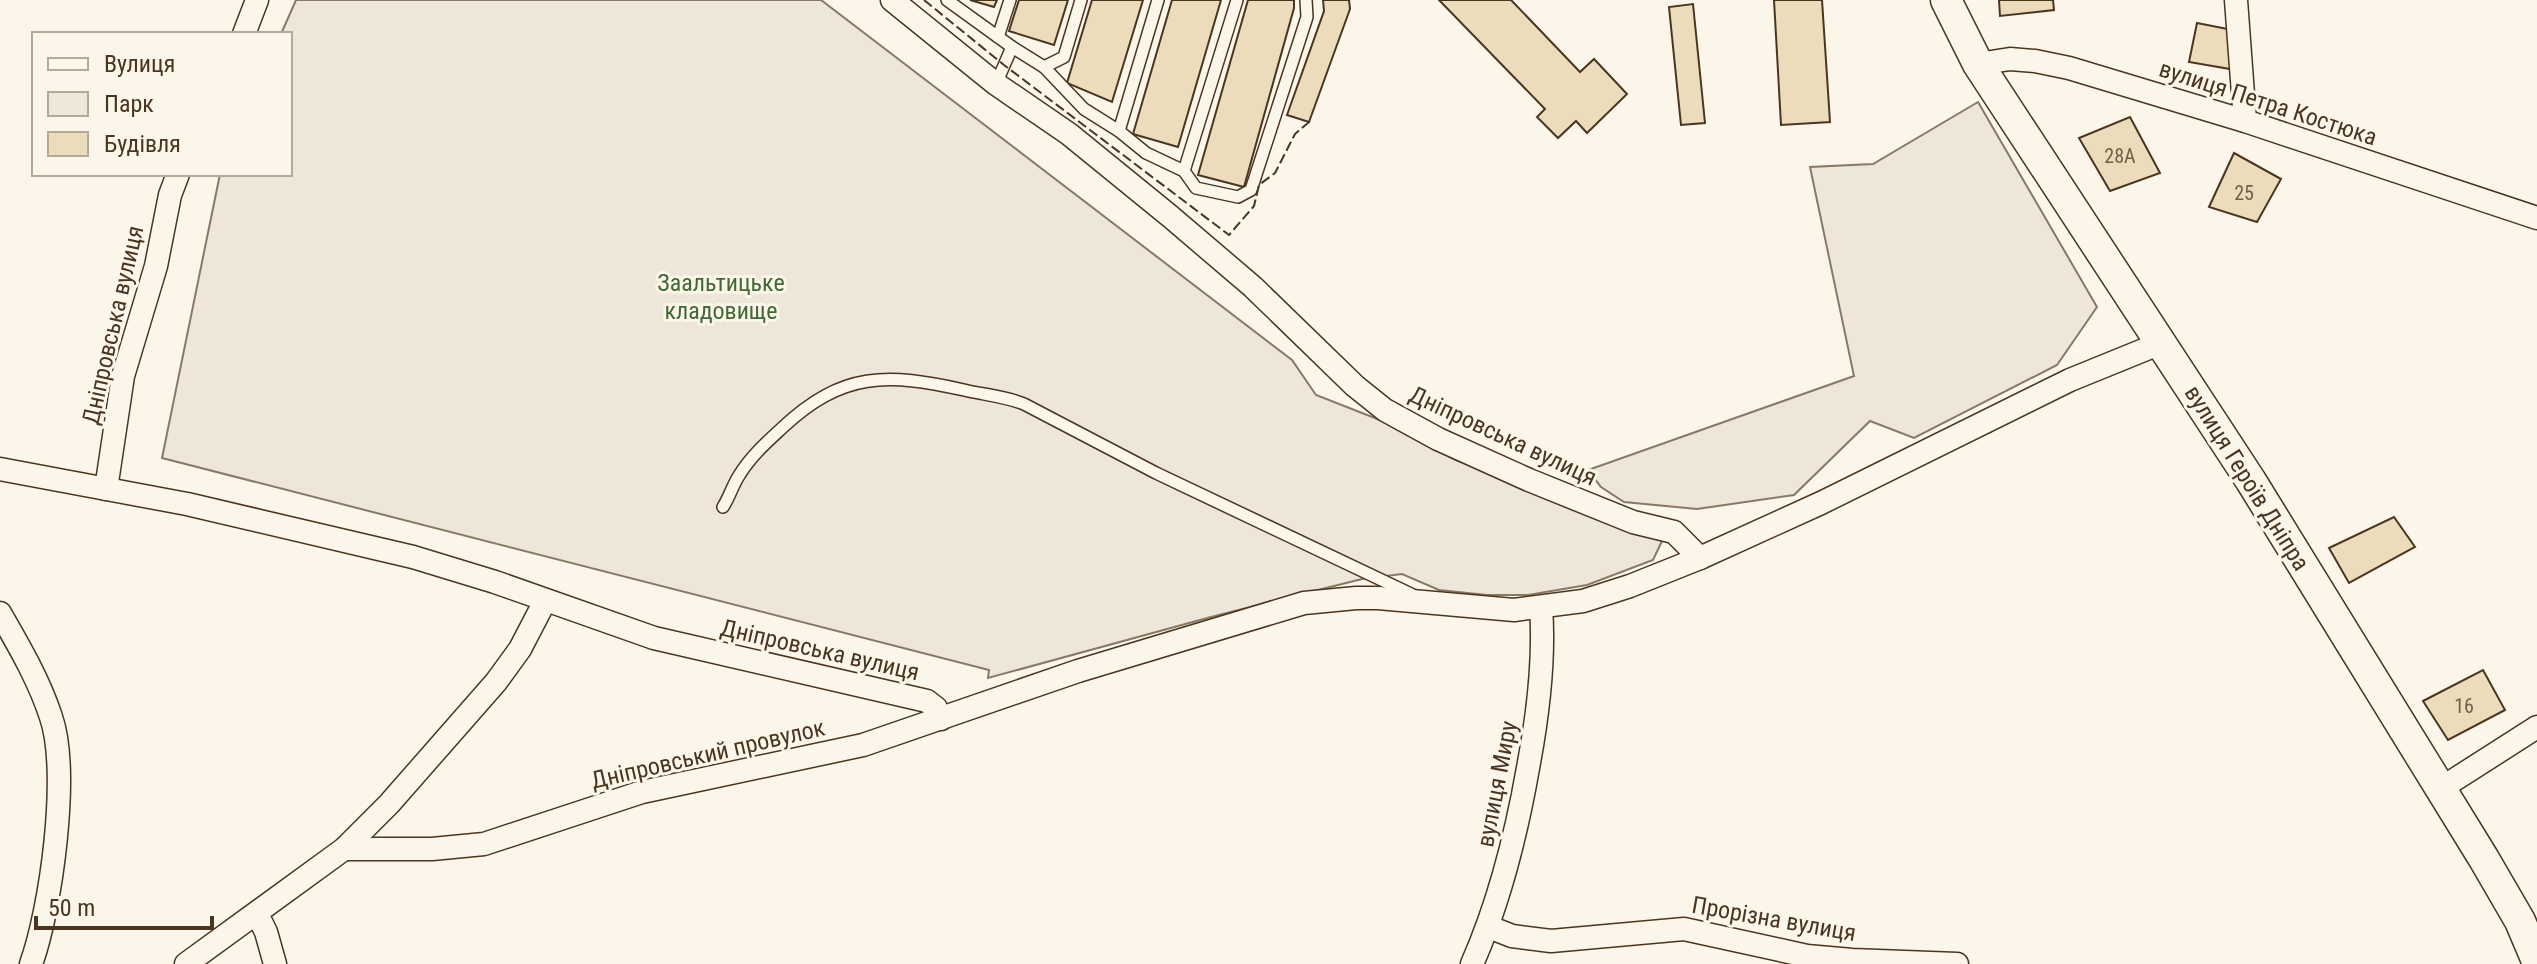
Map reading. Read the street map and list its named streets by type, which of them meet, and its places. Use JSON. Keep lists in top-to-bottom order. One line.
{"streets":{"main road":["вулиця Героїв Дніпра"],"street":["вулиця Петра Костюка","Дніпровська вулиця","Дніпровський провулок","вулиця Миру","Прорізна вулиця"]},"crossings":[["вулиця Петра Костюка","вулиця Героїв Дніпра"],["Дніпровська вулиця","Дніпровський провулок"],["вулиця Миру","Прорізна вулиця"]],"parks":["Заальтицьке кладовище"],"house_numbers":["28А","25","16"],"legend":["Вулиця","Парк","Будівля"],"scale_bar":"50 m"}
